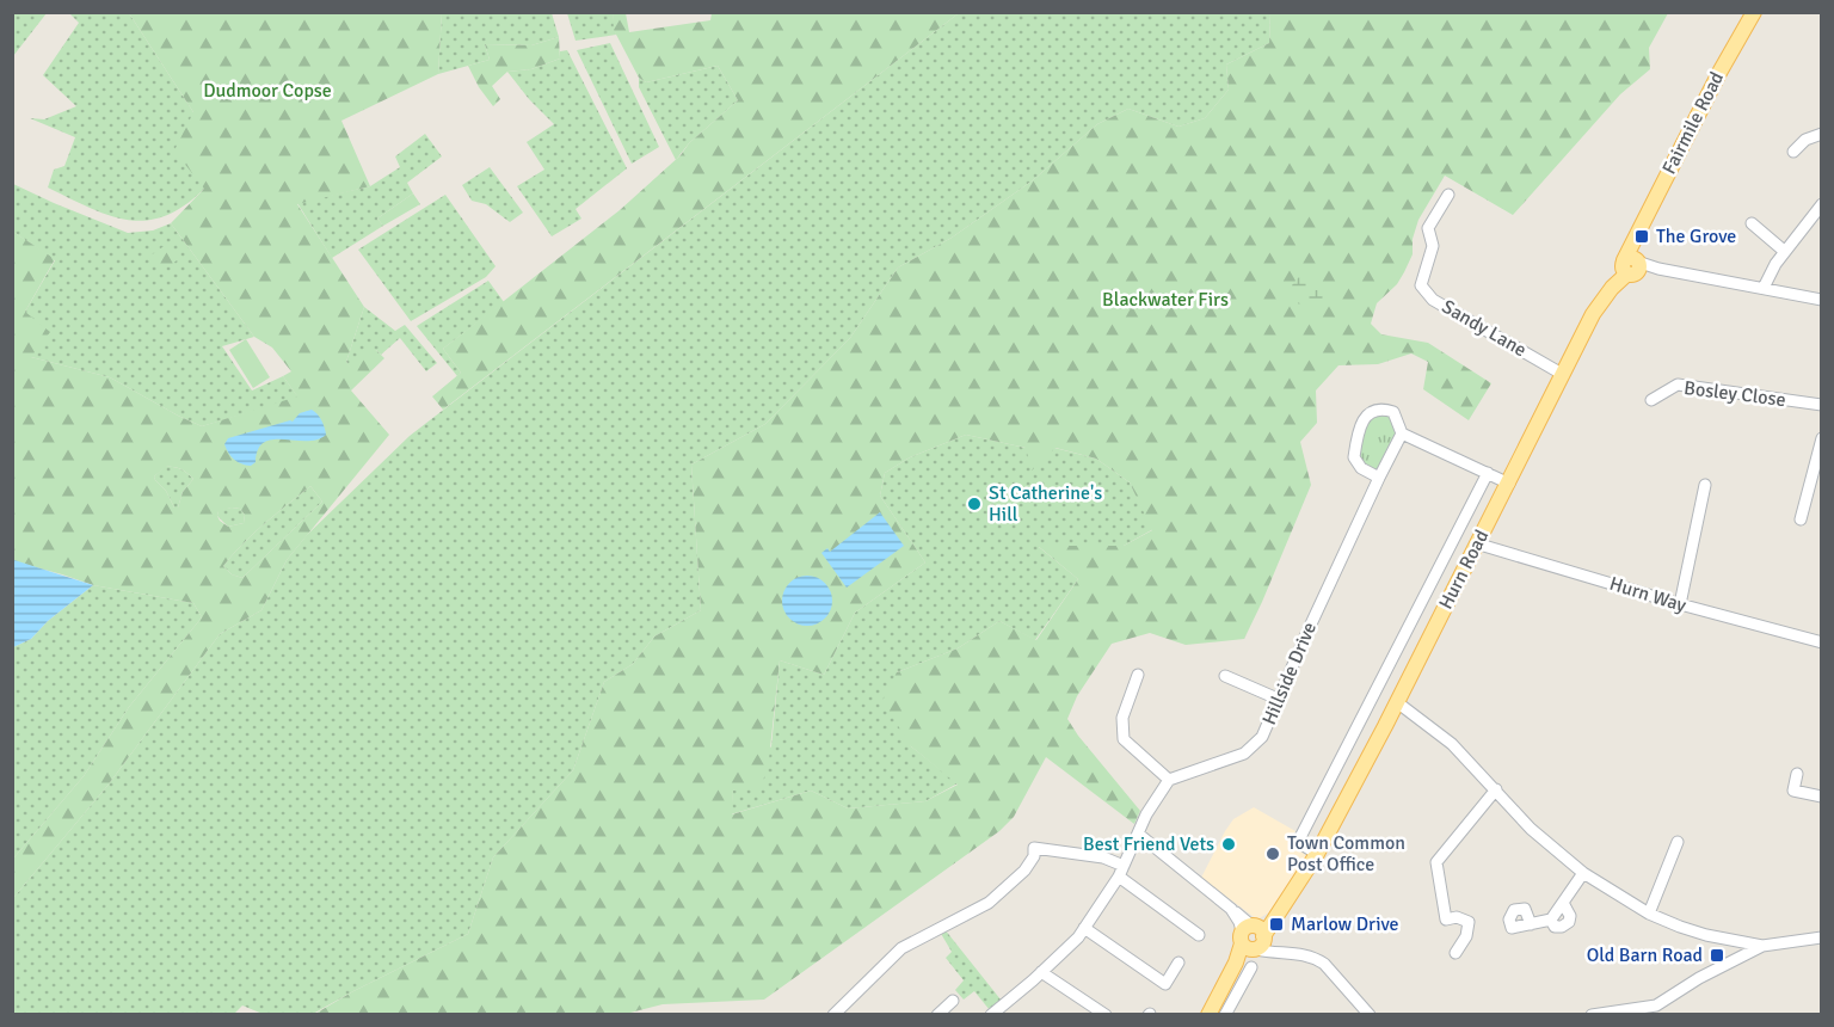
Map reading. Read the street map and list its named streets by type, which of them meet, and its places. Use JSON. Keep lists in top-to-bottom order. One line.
{"streets":{"main road":["Fairmile Road","Hurn Road"],"street":["Sandy Lane","Bosley Close","Hurn Way","Hillside Drive"]},"crossings":[["Fairmile Road","Hurn Road"],["Sandy Lane","Hurn Road"],["Hurn Road","Hurn Way"]],"parks":["Dudmoor Copse","Blackwater Firs"],"places":{"transit":["The Grove","Marlow Drive","Old Barn Road"],"other":["St Catherine's Hill","Best Friend Vets","Town Common Post Office"]}}
